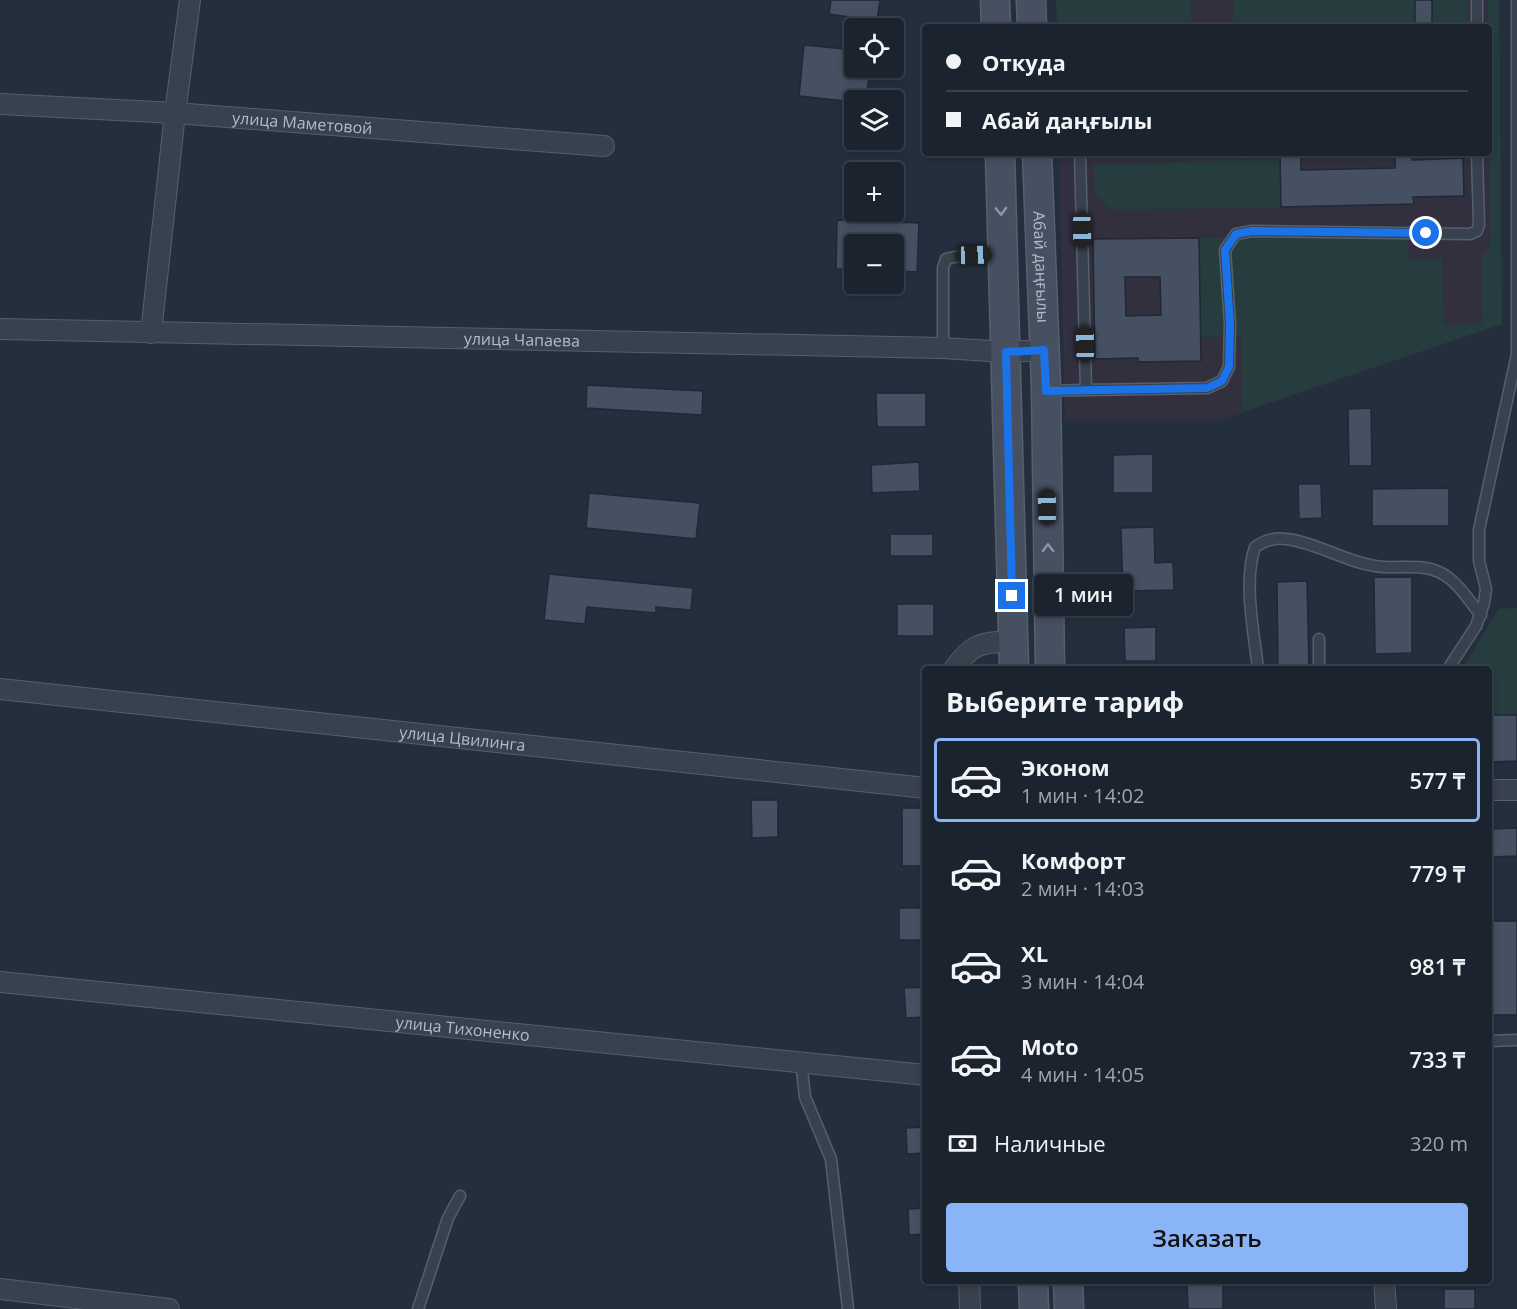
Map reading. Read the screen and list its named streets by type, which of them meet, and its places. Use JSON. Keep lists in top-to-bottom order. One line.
{"streets":{"street":["улица Маметовой","Абай даңғылы","улица Чапаева","улица Цвилинга","улица Тихоненко"]},"crossings":[["Абай даңғылы","улица Чапаева"]],"page":{"map_buttons":["+","−"],"banner":["Откуда","Абай даңғылы"],"bubble":"1 мин","heading":"Выберите тариф","list":[{"name":"Эконом","note":"1 мин · 14:02","value":"577 ₸"},{"name":"Комфорт","note":"2 мин · 14:03","value":"779 ₸"},{"name":"XL","note":"3 мин · 14:04","value":"981 ₸"},{"name":"Moto","note":"4 мин · 14:05","value":"733 ₸"}],"pay":["Наличные","320 m"],"buttons":"Заказать"}}
